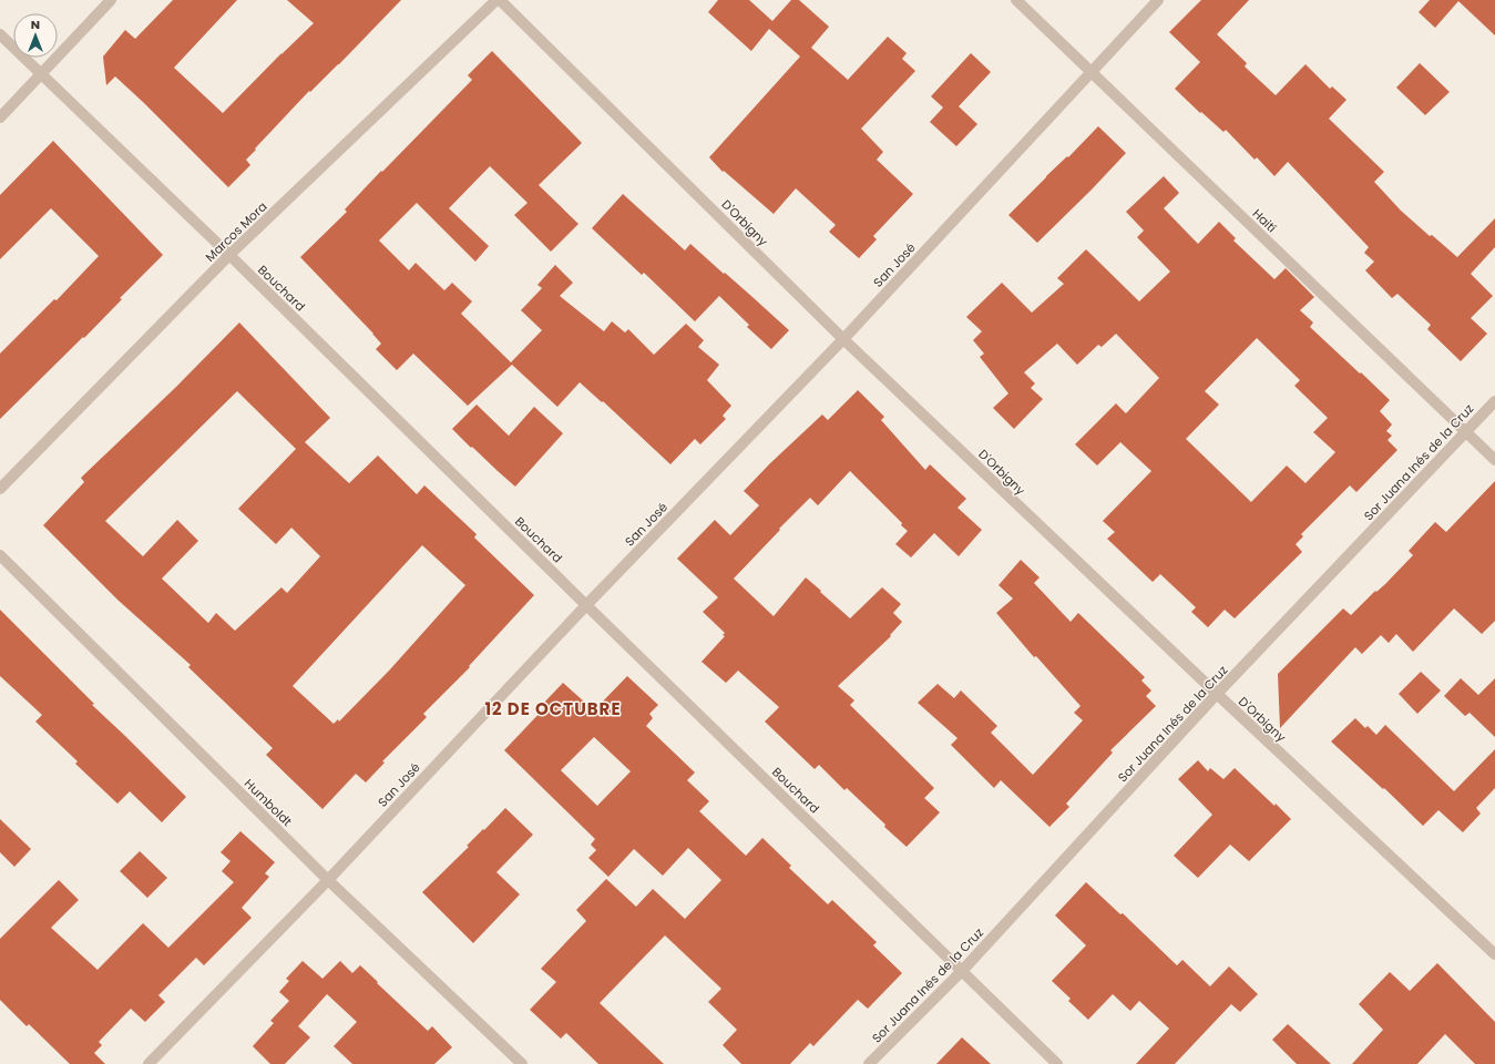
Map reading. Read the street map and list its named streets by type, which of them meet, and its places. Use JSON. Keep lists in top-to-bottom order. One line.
{"streets":{"street":["Haití","D'Orbigny","Marcos Mora","San José","Bouchard","Sor Juana Inés de la Cruz","Humboldt"]},"crossings":[["Haití","San José"],["Haití","Sor Juana Inés de la Cruz"],["D'Orbigny","San José"],["D'Orbigny","Sor Juana Inés de la Cruz"],["Marcos Mora","Bouchard"],["San José","Bouchard"],["San José","Humboldt"],["Bouchard","Sor Juana Inés de la Cruz"]],"districts":["12 DE OCTUBRE"],"north":"top"}
